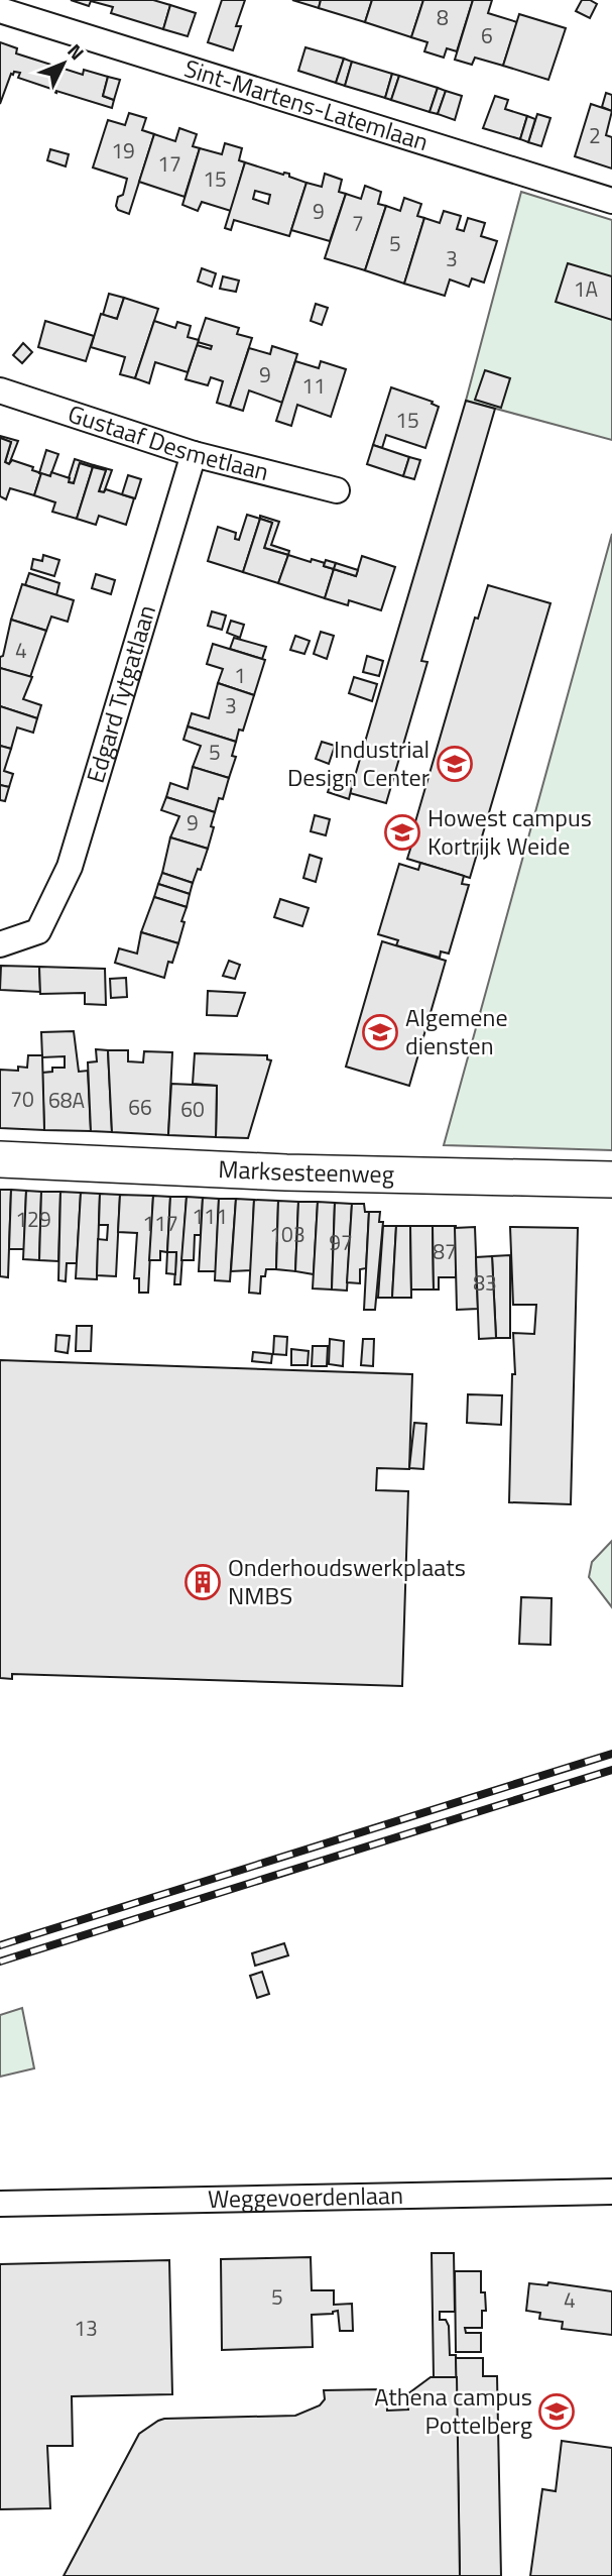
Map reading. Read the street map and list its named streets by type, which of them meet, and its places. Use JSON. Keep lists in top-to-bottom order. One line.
{"streets":{"street":["Sint-Martens-Latemlaan","Gustaaf Desmetlaan","Edgard Tytgatlaan","Marksesteenweg","Weggevoerdenlaan"]},"crossings":[["Gustaaf Desmetlaan","Edgard Tytgatlaan"]],"places":{"school or university":["Industrial Design Center","Howest campus Kortrijk Weide","Algemene diensten","Athena campus Pottelberg"],"building":["Onderhoudswerkplaats NMBS"]},"house_numbers":["8","6","2","19","17","15","9","7","5","3","1A","9","11","15","4","1","3","5","9","70","68A","66","60","111","129","117","103","97","87","83","5","4","13"],"north":"top right"}
